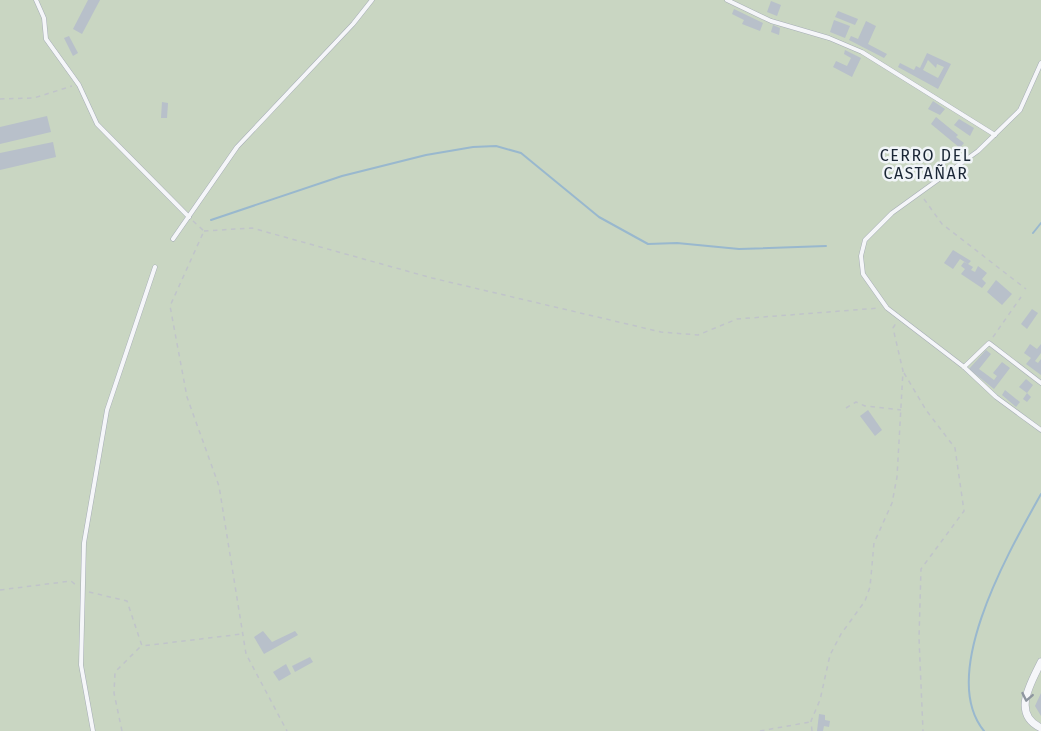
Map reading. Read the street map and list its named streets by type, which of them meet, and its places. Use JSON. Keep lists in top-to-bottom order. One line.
{"districts":["CERRO DEL CASTAÑAR"]}
